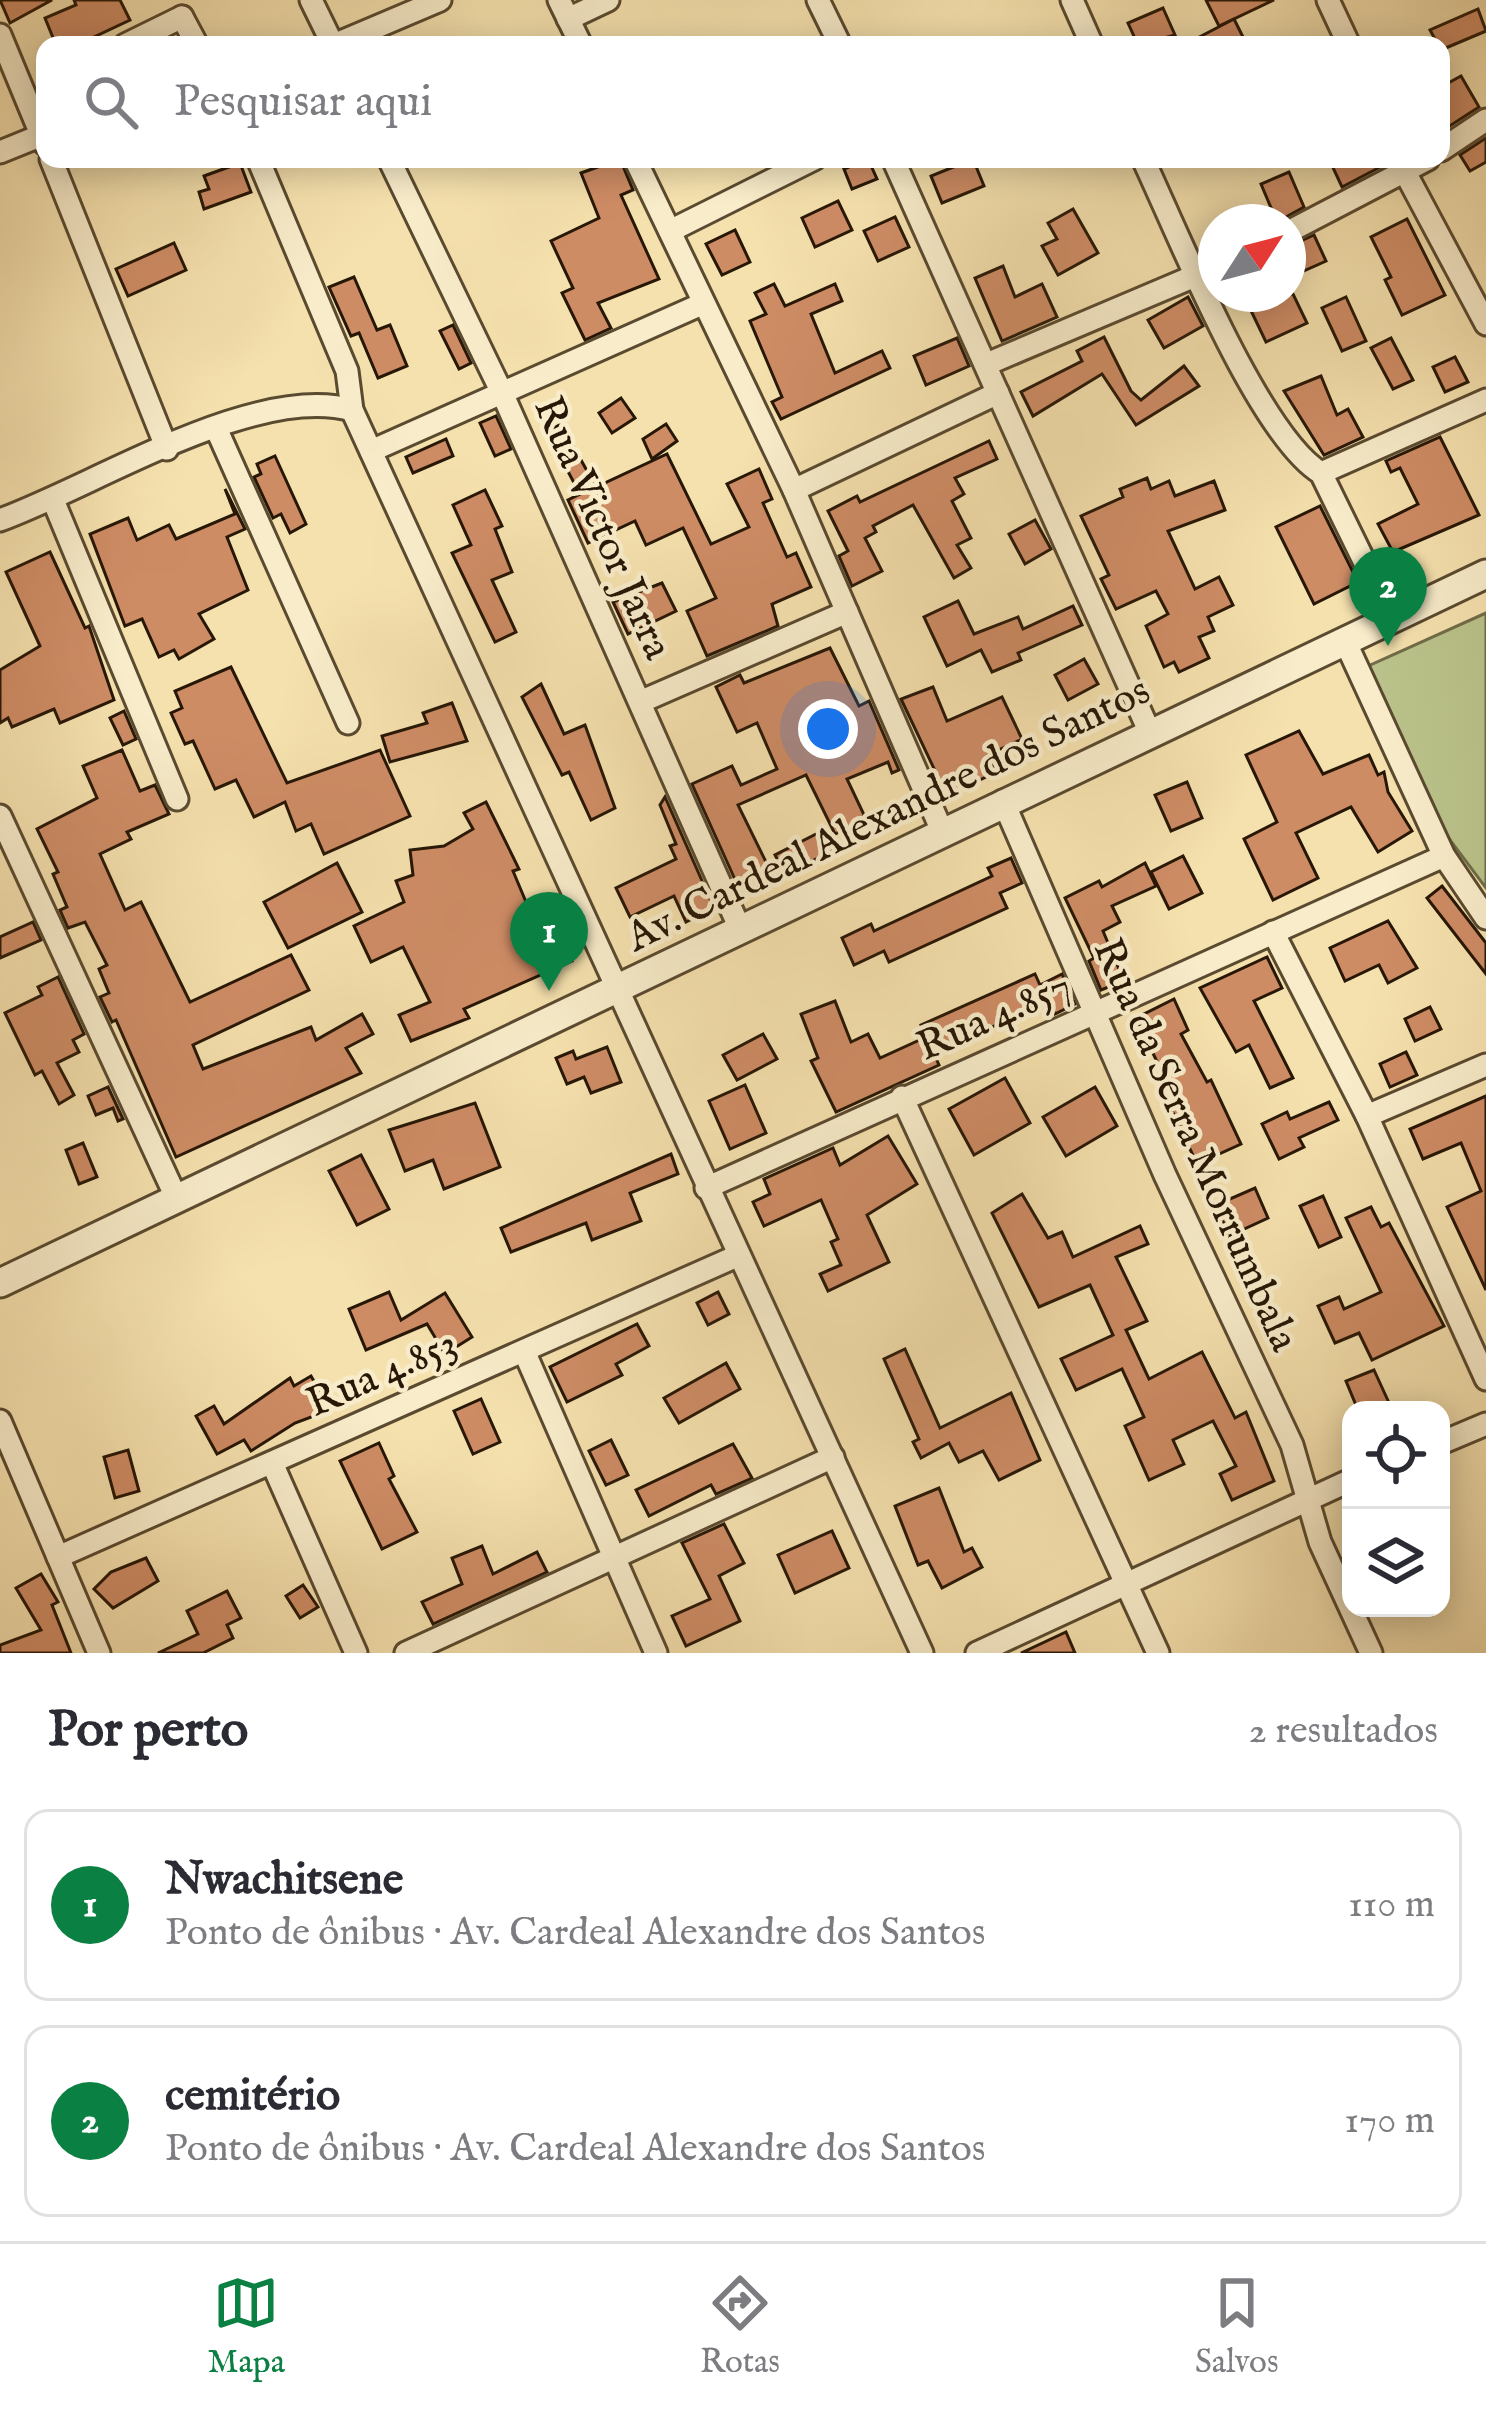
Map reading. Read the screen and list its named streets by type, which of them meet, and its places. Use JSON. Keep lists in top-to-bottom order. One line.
{"streets":{"street":["Rua Victor Jarra","Av. Cardeal Alexandre dos Santos","Rua 4.857","Rua da Serra Morrumbala","Rua 4.853"]},"crossings":[["Rua Victor Jarra","Av. Cardeal Alexandre dos Santos"],["Av. Cardeal Alexandre dos Santos","Rua da Serra Morrumbala"],["Rua 4.857","Rua da Serra Morrumbala"]],"north":"top right","page":{"search":"Pesquisar aqui","pins":["2","1"],"heading":["Por perto","2 resultados"],"list":[{"mark":"1","name":"Nwachitsene","note":"Ponto de ônibus · Av. Cardeal Alexandre dos Santos","value":"110 m"},{"mark":"2","name":"cemitério","note":"Ponto de ônibus · Av. Cardeal Alexandre dos Santos","value":"170 m"}],"nav":["Mapa","Rotas","Salvos"]}}
